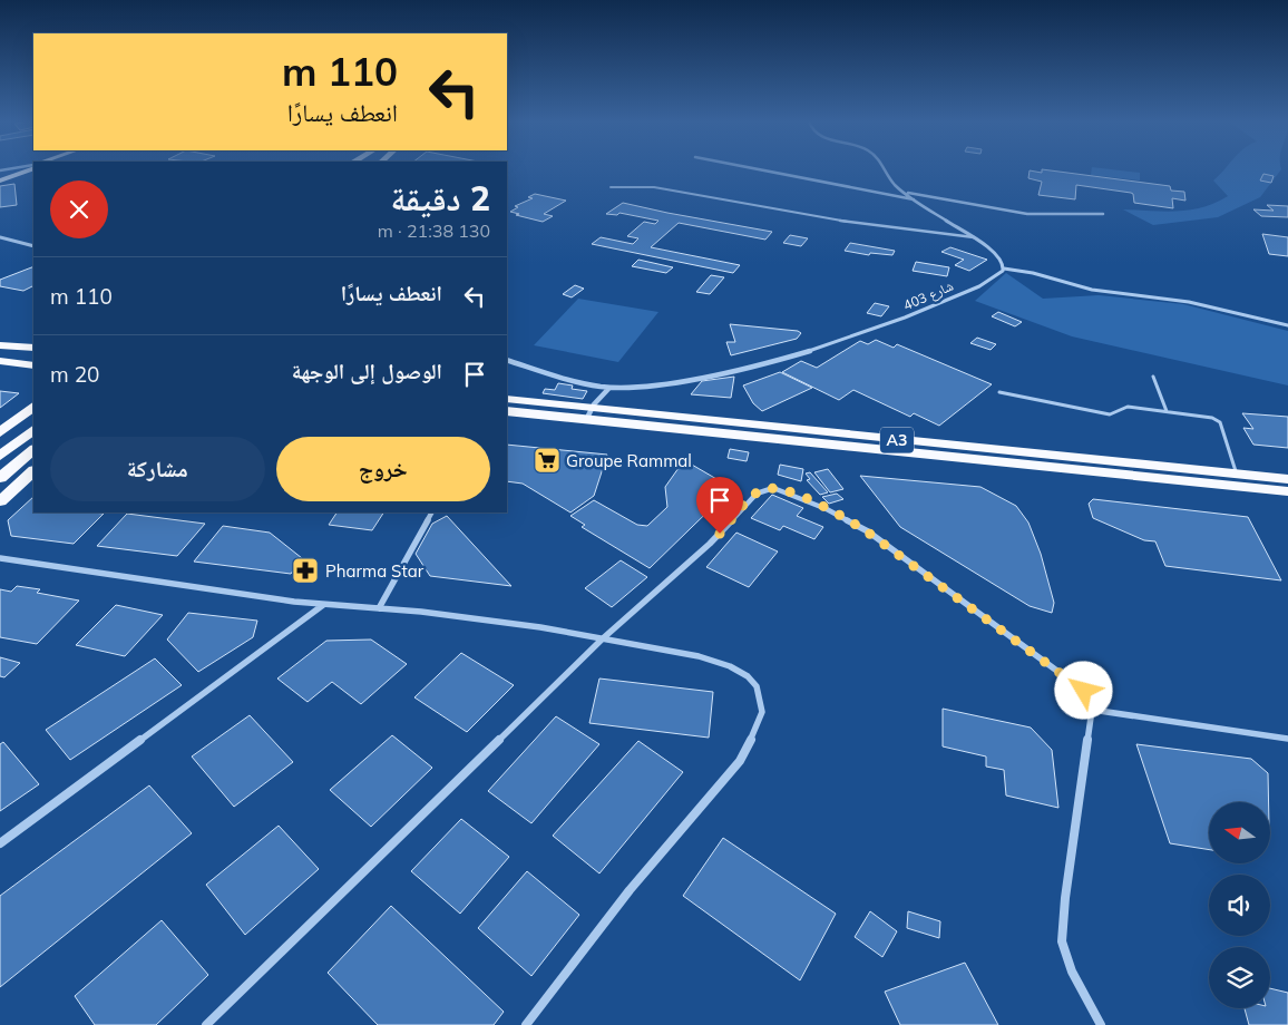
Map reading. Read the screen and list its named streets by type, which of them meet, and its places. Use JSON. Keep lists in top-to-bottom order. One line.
{"streets":{"highway":["A3"],"street":["شارع 403"]},"places":{"supermarket":["Groupe Rammal"],"pharmacy":["Pharma Star"]},"north":"left","page":{"turn":["110 m","انعطف يسارًا"],"heading":["2 دقيقة","130 m · 21:38"],"list":[{"name":"انعطف يسارًا","value":"110 m"},{"name":"الوصول إلى الوجهة","value":"20 m"}],"buttons":["خروج","مشاركة"]}}
